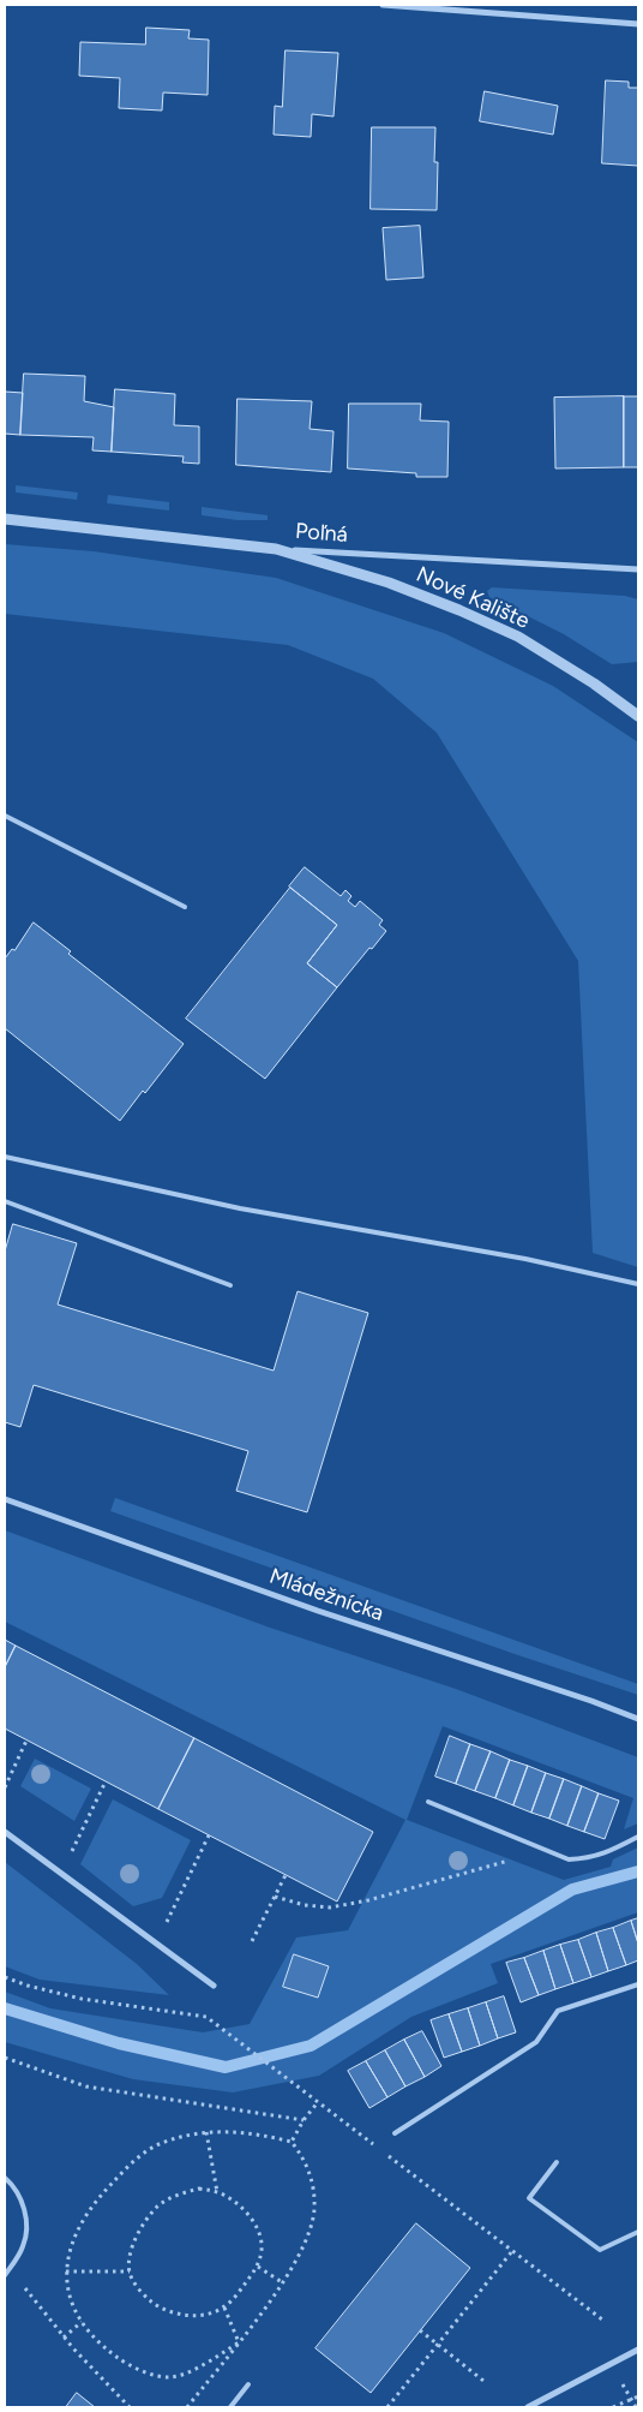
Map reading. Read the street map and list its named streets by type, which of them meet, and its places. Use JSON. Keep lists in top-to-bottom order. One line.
{"streets":{"street":["Poľná","Nové Kalište","Mládežnícka"]},"crossings":[["Poľná","Nové Kalište"]]}
